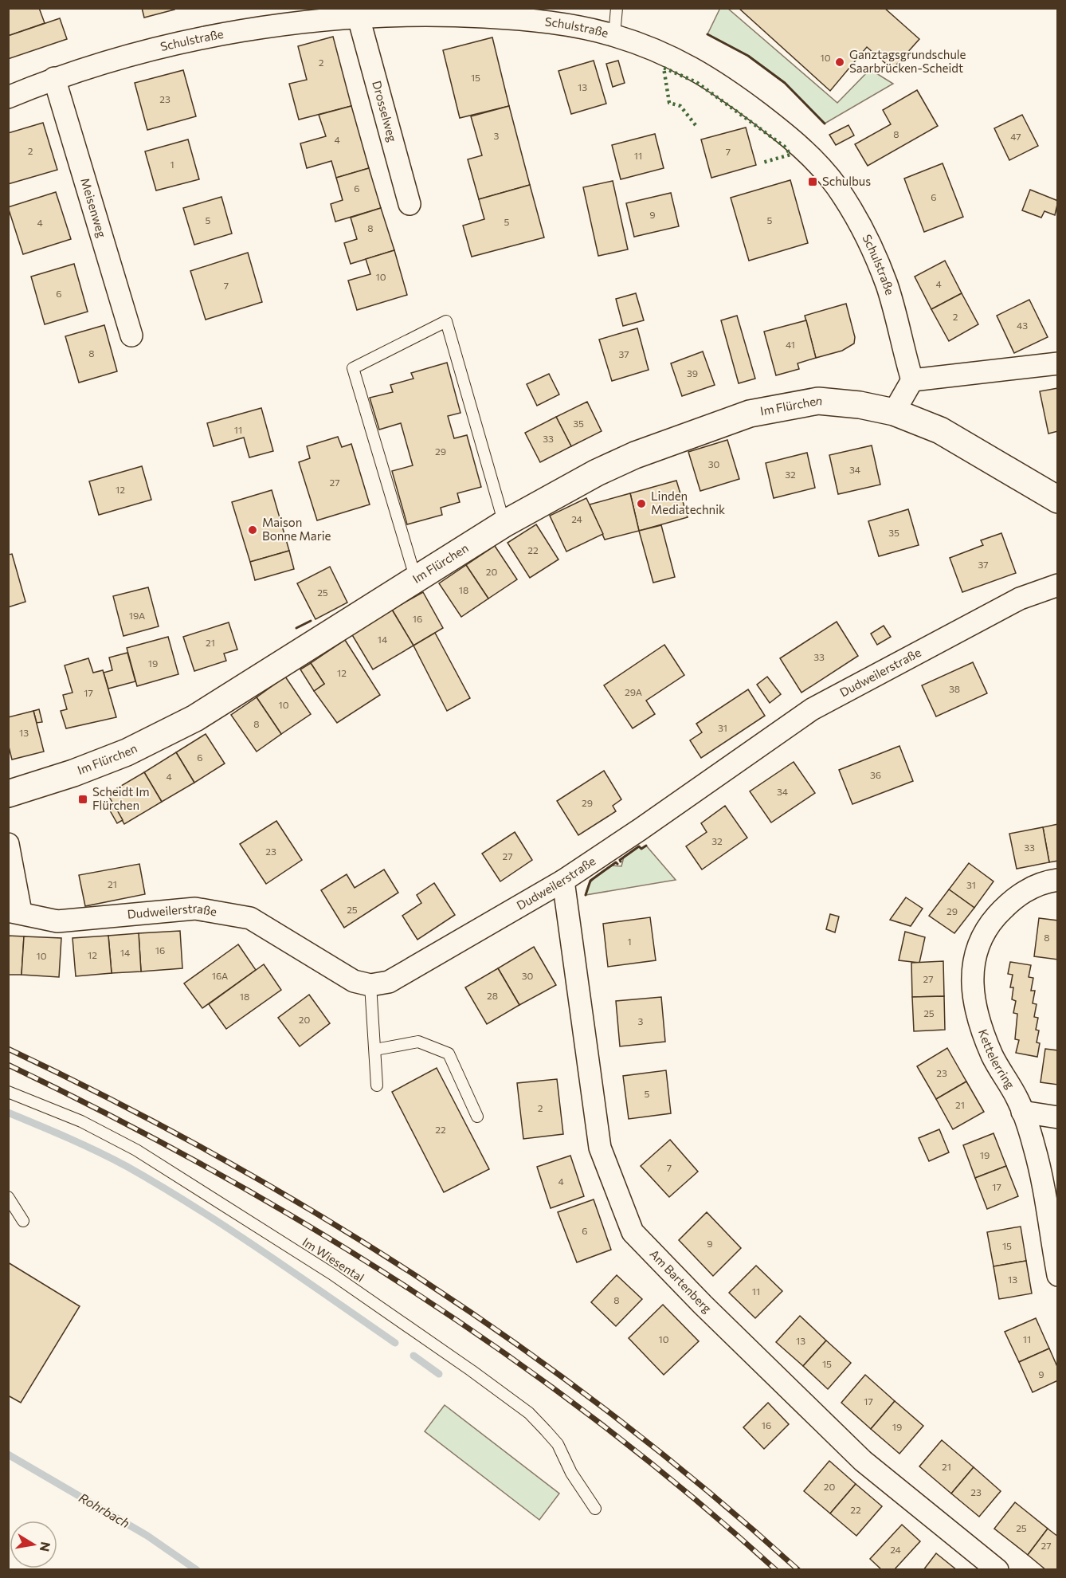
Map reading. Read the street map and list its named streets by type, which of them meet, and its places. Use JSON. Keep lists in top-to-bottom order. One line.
{"streets":{"street":["Schulstraße","Drosselweg","Meisenweg","Im Flürchen","Dudweilerstraße","Kettelerring","Am Bartenberg"],"lane":["Im Wiesental"]},"crossings":[["Schulstraße","Drosselweg"],["Schulstraße","Meisenweg"],["Dudweilerstraße","Am Bartenberg"]],"water":["Rohrbach"],"places":{"other":["Ganztagsgrundschule Saarbrücken-Scheidt","Linden Mediatechnik","Maison Bonne Marie"],"transit":["Schulbus","Scheidt Im Flürchen"]},"house_numbers":["10","2","15","13","23","8","3","47","4","2","7","11","1","6","6","9","5","5","5","4","8","10","4","7","6","2","43","41","8","37","39","35","11","33","29","30","34","32","27","12","24","35","22","37","20","18","25","19A","16","14","21","33","19","12","38","29A","17","10","8","31","13","6","36","4","34","29","32","33","23","27","21","31","25","29","8","1","16","14","12","10","16A","30","27","28","18","25","20","3","23","5","21","2","22","19","7","4","17","6","9","15","13","11","8","10","11","13","15","9","17","16","19","21","20","23","22","25","27","24"],"north":"right"}
